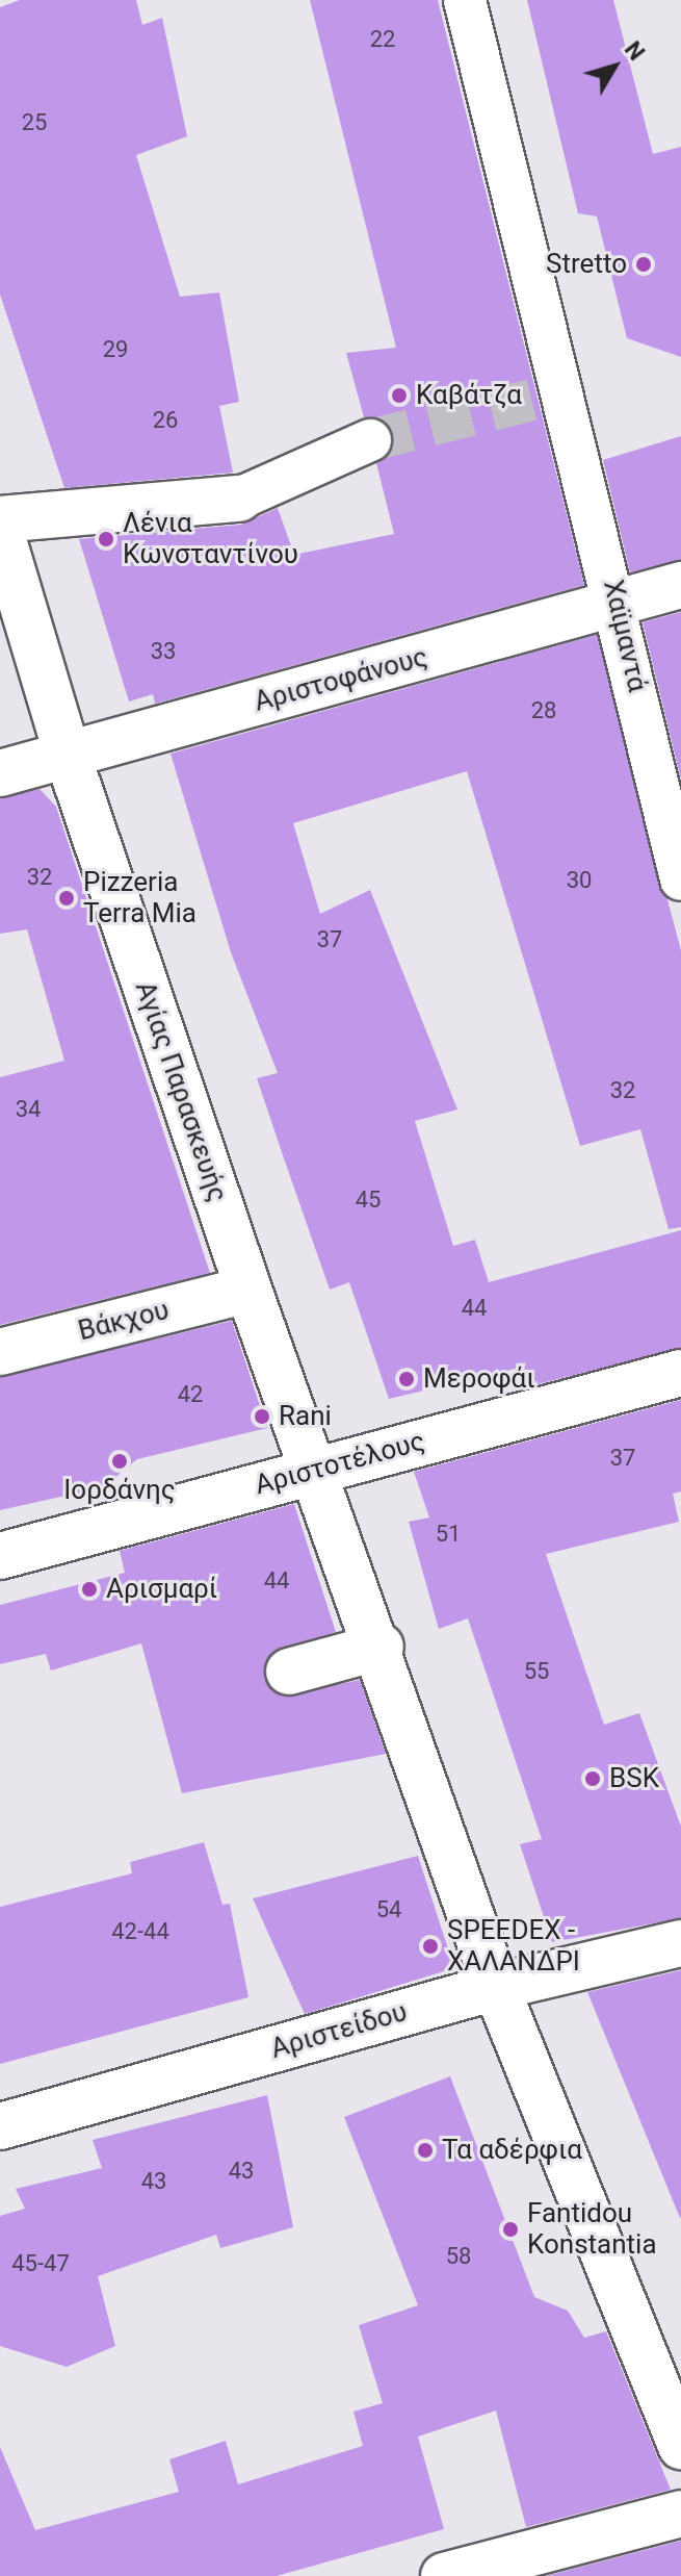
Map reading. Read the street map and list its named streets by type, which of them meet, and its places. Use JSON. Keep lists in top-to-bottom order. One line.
{"streets":{"street":["Χαϊμαντά","Αριστοφάνους","Αγίας Παρασκευής","Βάκχου","Αριστοτέλους","Αριστείδου"]},"crossings":[["Χαϊμαντά","Αριστοφάνους"],["Αριστοφάνους","Αγίας Παρασκευής"],["Αγίας Παρασκευής","Βάκχου"],["Αγίας Παρασκευής","Αριστοτέλους"],["Αγίας Παρασκευής","Αριστείδου"]],"places":["Stretto","Καβάτζα","Λένια Κωνσταντίνου","Pizzeria Terra Mia","Μεροφάι","Rani","Ιορδάνης","Αρισμαρί","BSK","SPEEDEX - ΧΑΛΑΝΔΡΙ","Τα αδέρφια","Fantidou Konstantia"],"house_numbers":["22","25","29","26","33","28","32","30","37","32","34","45","44","42","37","51","44","55","54","42-44","43","43","58","45-47"],"north":"top right"}
